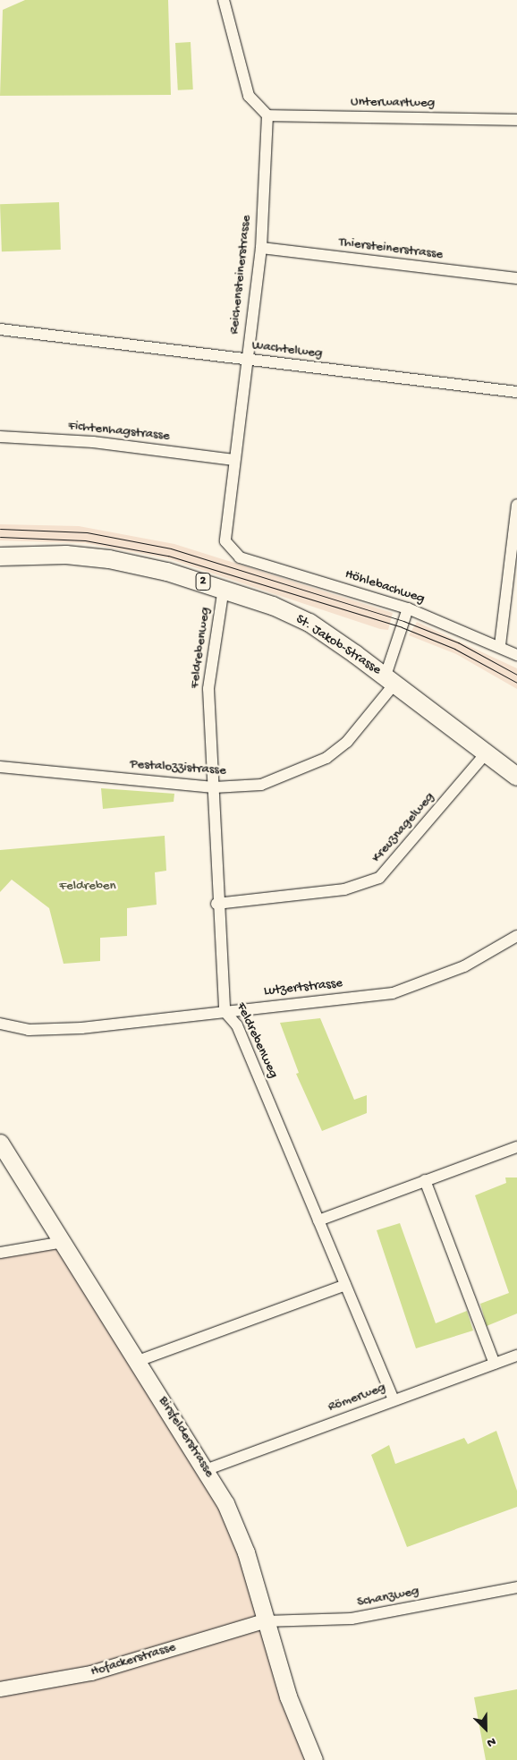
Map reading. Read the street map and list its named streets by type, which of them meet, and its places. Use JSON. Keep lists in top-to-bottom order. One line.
{"streets":{"main road":["2","St. Jakob-Strasse","Birsfelderstrasse"],"street":["Unterwartweg","Thiersteinerstrasse","Reichensteinerstrasse","Wachtelweg","Fichtenhagstrasse","Höhlebachweg","Feldrebenweg","Pestalozzistrasse","Kreuznagelweg","Lutzertstrasse","Römerweg","Schanzweg","Hofackerstrasse"]},"crossings":[["Unterwartweg","Reichensteinerstrasse"],["Thiersteinerstrasse","Reichensteinerstrasse"],["Reichensteinerstrasse","Wachtelweg"],["Reichensteinerstrasse","Fichtenhagstrasse"],["Reichensteinerstrasse","Höhlebachweg"],["St. Jakob-Strasse","Feldrebenweg"],["St. Jakob-Strasse","Pestalozzistrasse"],["St. Jakob-Strasse","Kreuznagelweg"],["Feldrebenweg","Pestalozzistrasse"],["Feldrebenweg","Kreuznagelweg"],["Feldrebenweg","Lutzertstrasse"],["Feldrebenweg","Römerweg"],["Römerweg","Birsfelderstrasse"],["Birsfelderstrasse","Schanzweg"],["Birsfelderstrasse","Hofackerstrasse"],["Schanzweg","Hofackerstrasse"]],"parks":["Feldreben"],"north":"bottom right"}
